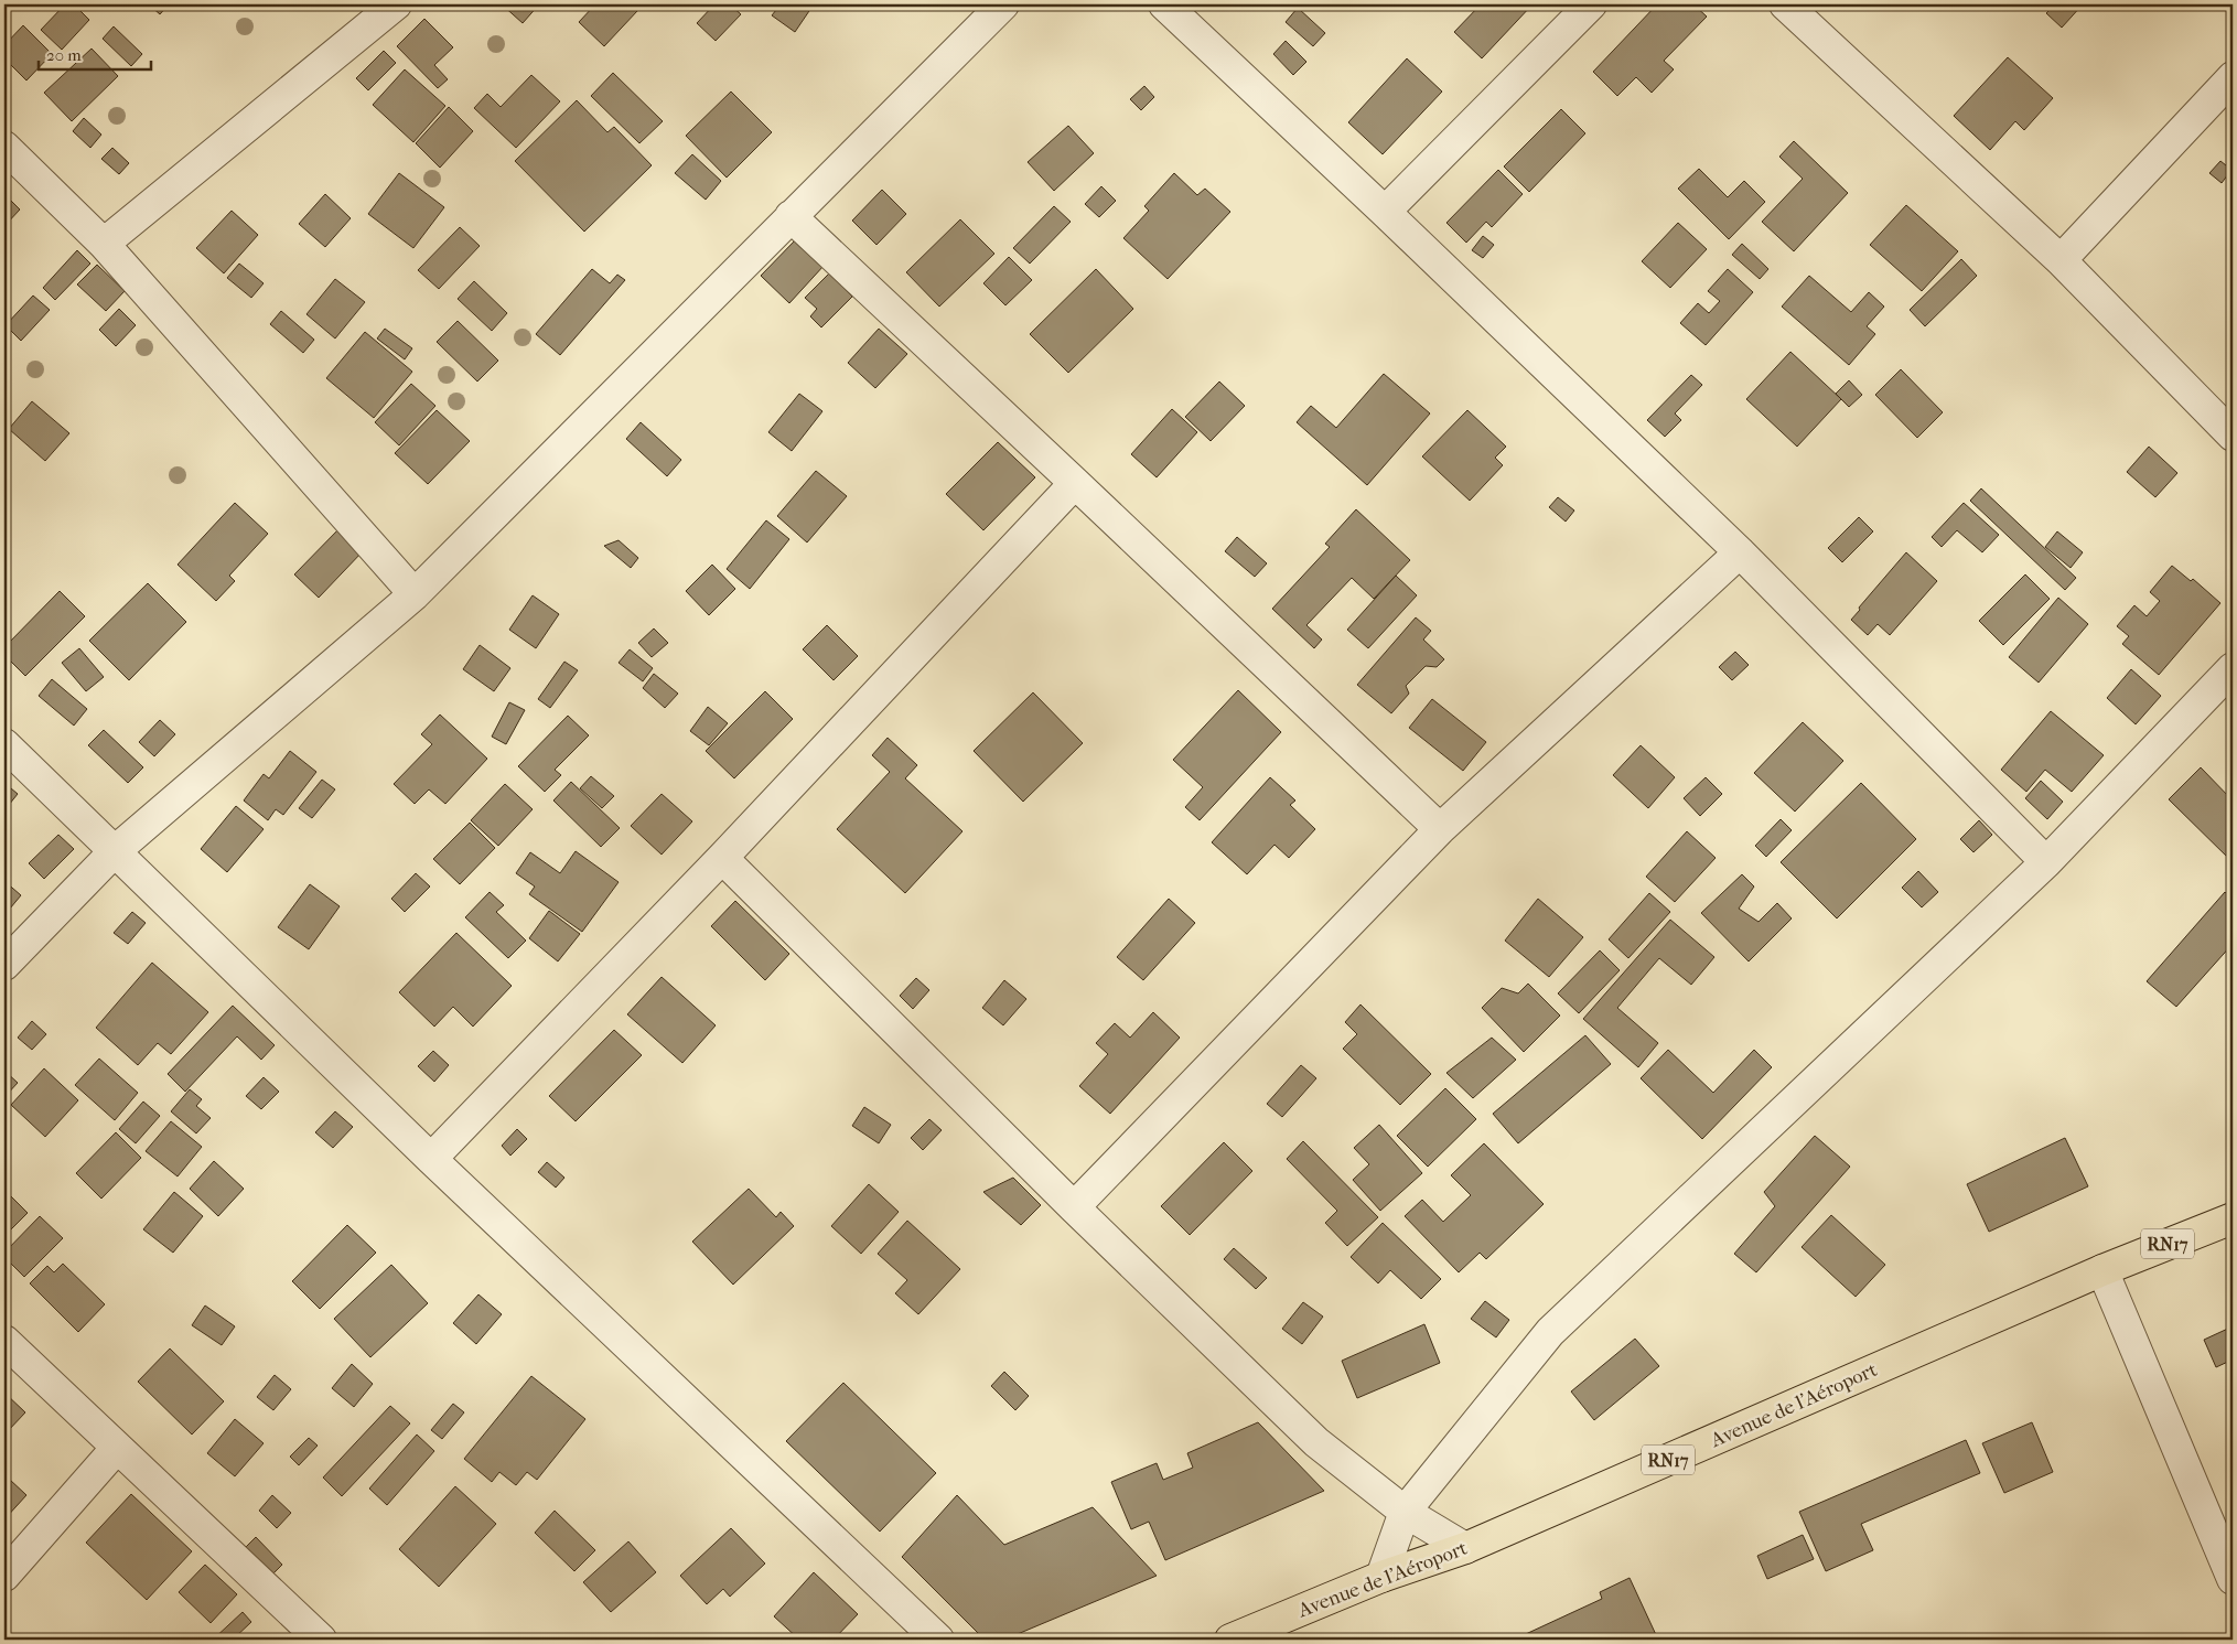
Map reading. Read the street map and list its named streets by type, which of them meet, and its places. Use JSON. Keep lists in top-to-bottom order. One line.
{"streets":{"main road":["RN17","Avenue de l'Aéroport"]},"scale_bar":"20 m"}
